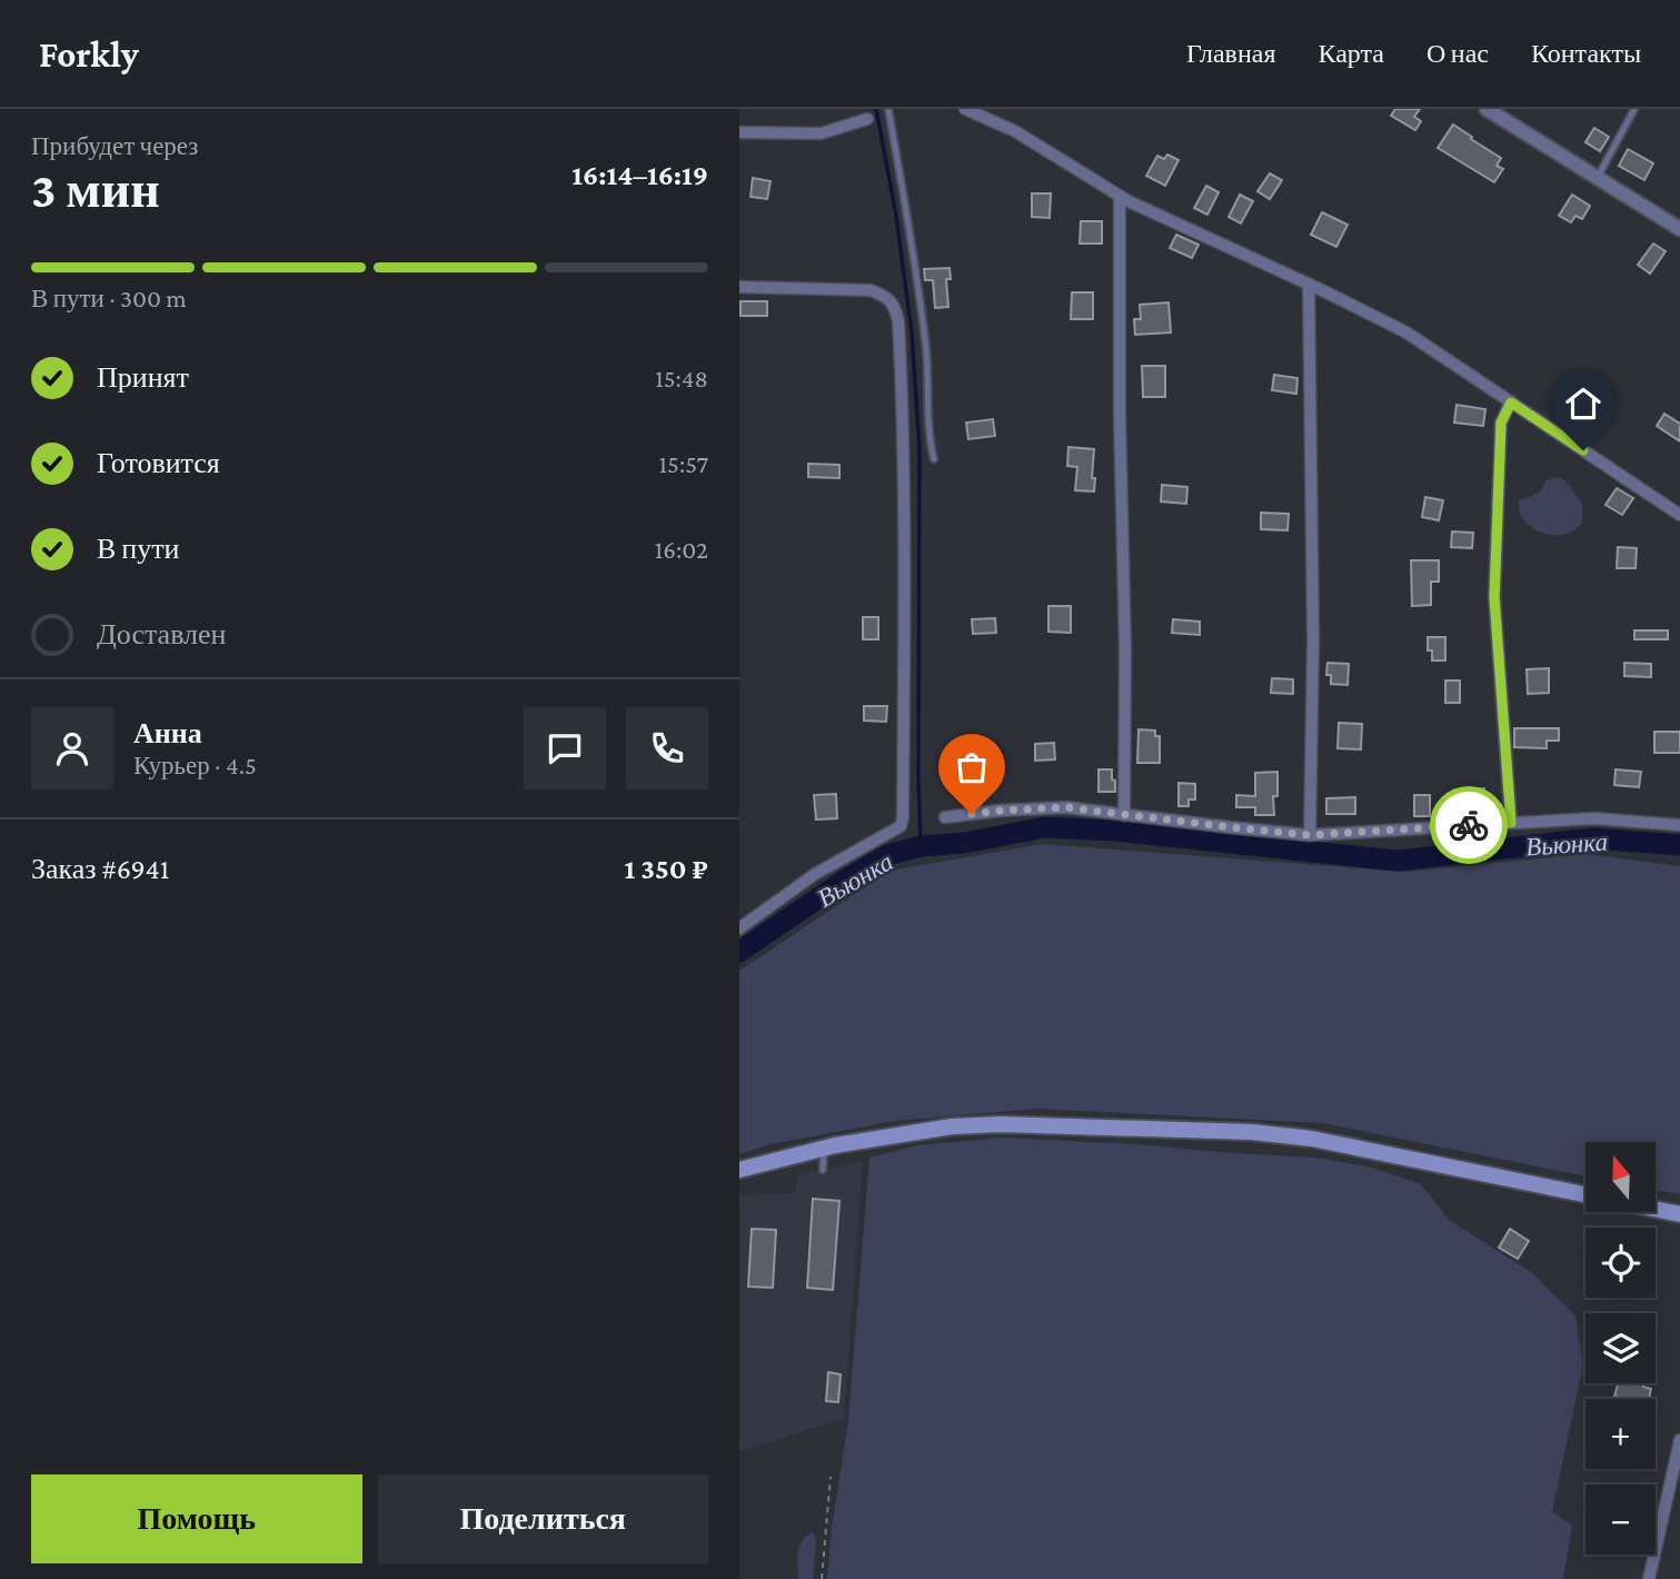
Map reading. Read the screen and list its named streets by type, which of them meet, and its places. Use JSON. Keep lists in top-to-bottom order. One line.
{"water":["Вьюнка"],"north":"top","page":{"header":"Forkly","nav":["Главная","Карта","О нас","Контакты"],"heading":["3 мин","Прибудет через","16:14–16:19"],"panel":["Анна","Курьер · 4.5","Заказ #6941","1 350 ₽"],"bar":"В пути · 300 m","list":[["Принят","15:48"],["Готовится","15:57"],["В пути","16:02"],"Доставлен"],"map_buttons":["+","−"],"buttons":["Помощь","Поделиться"]}}
